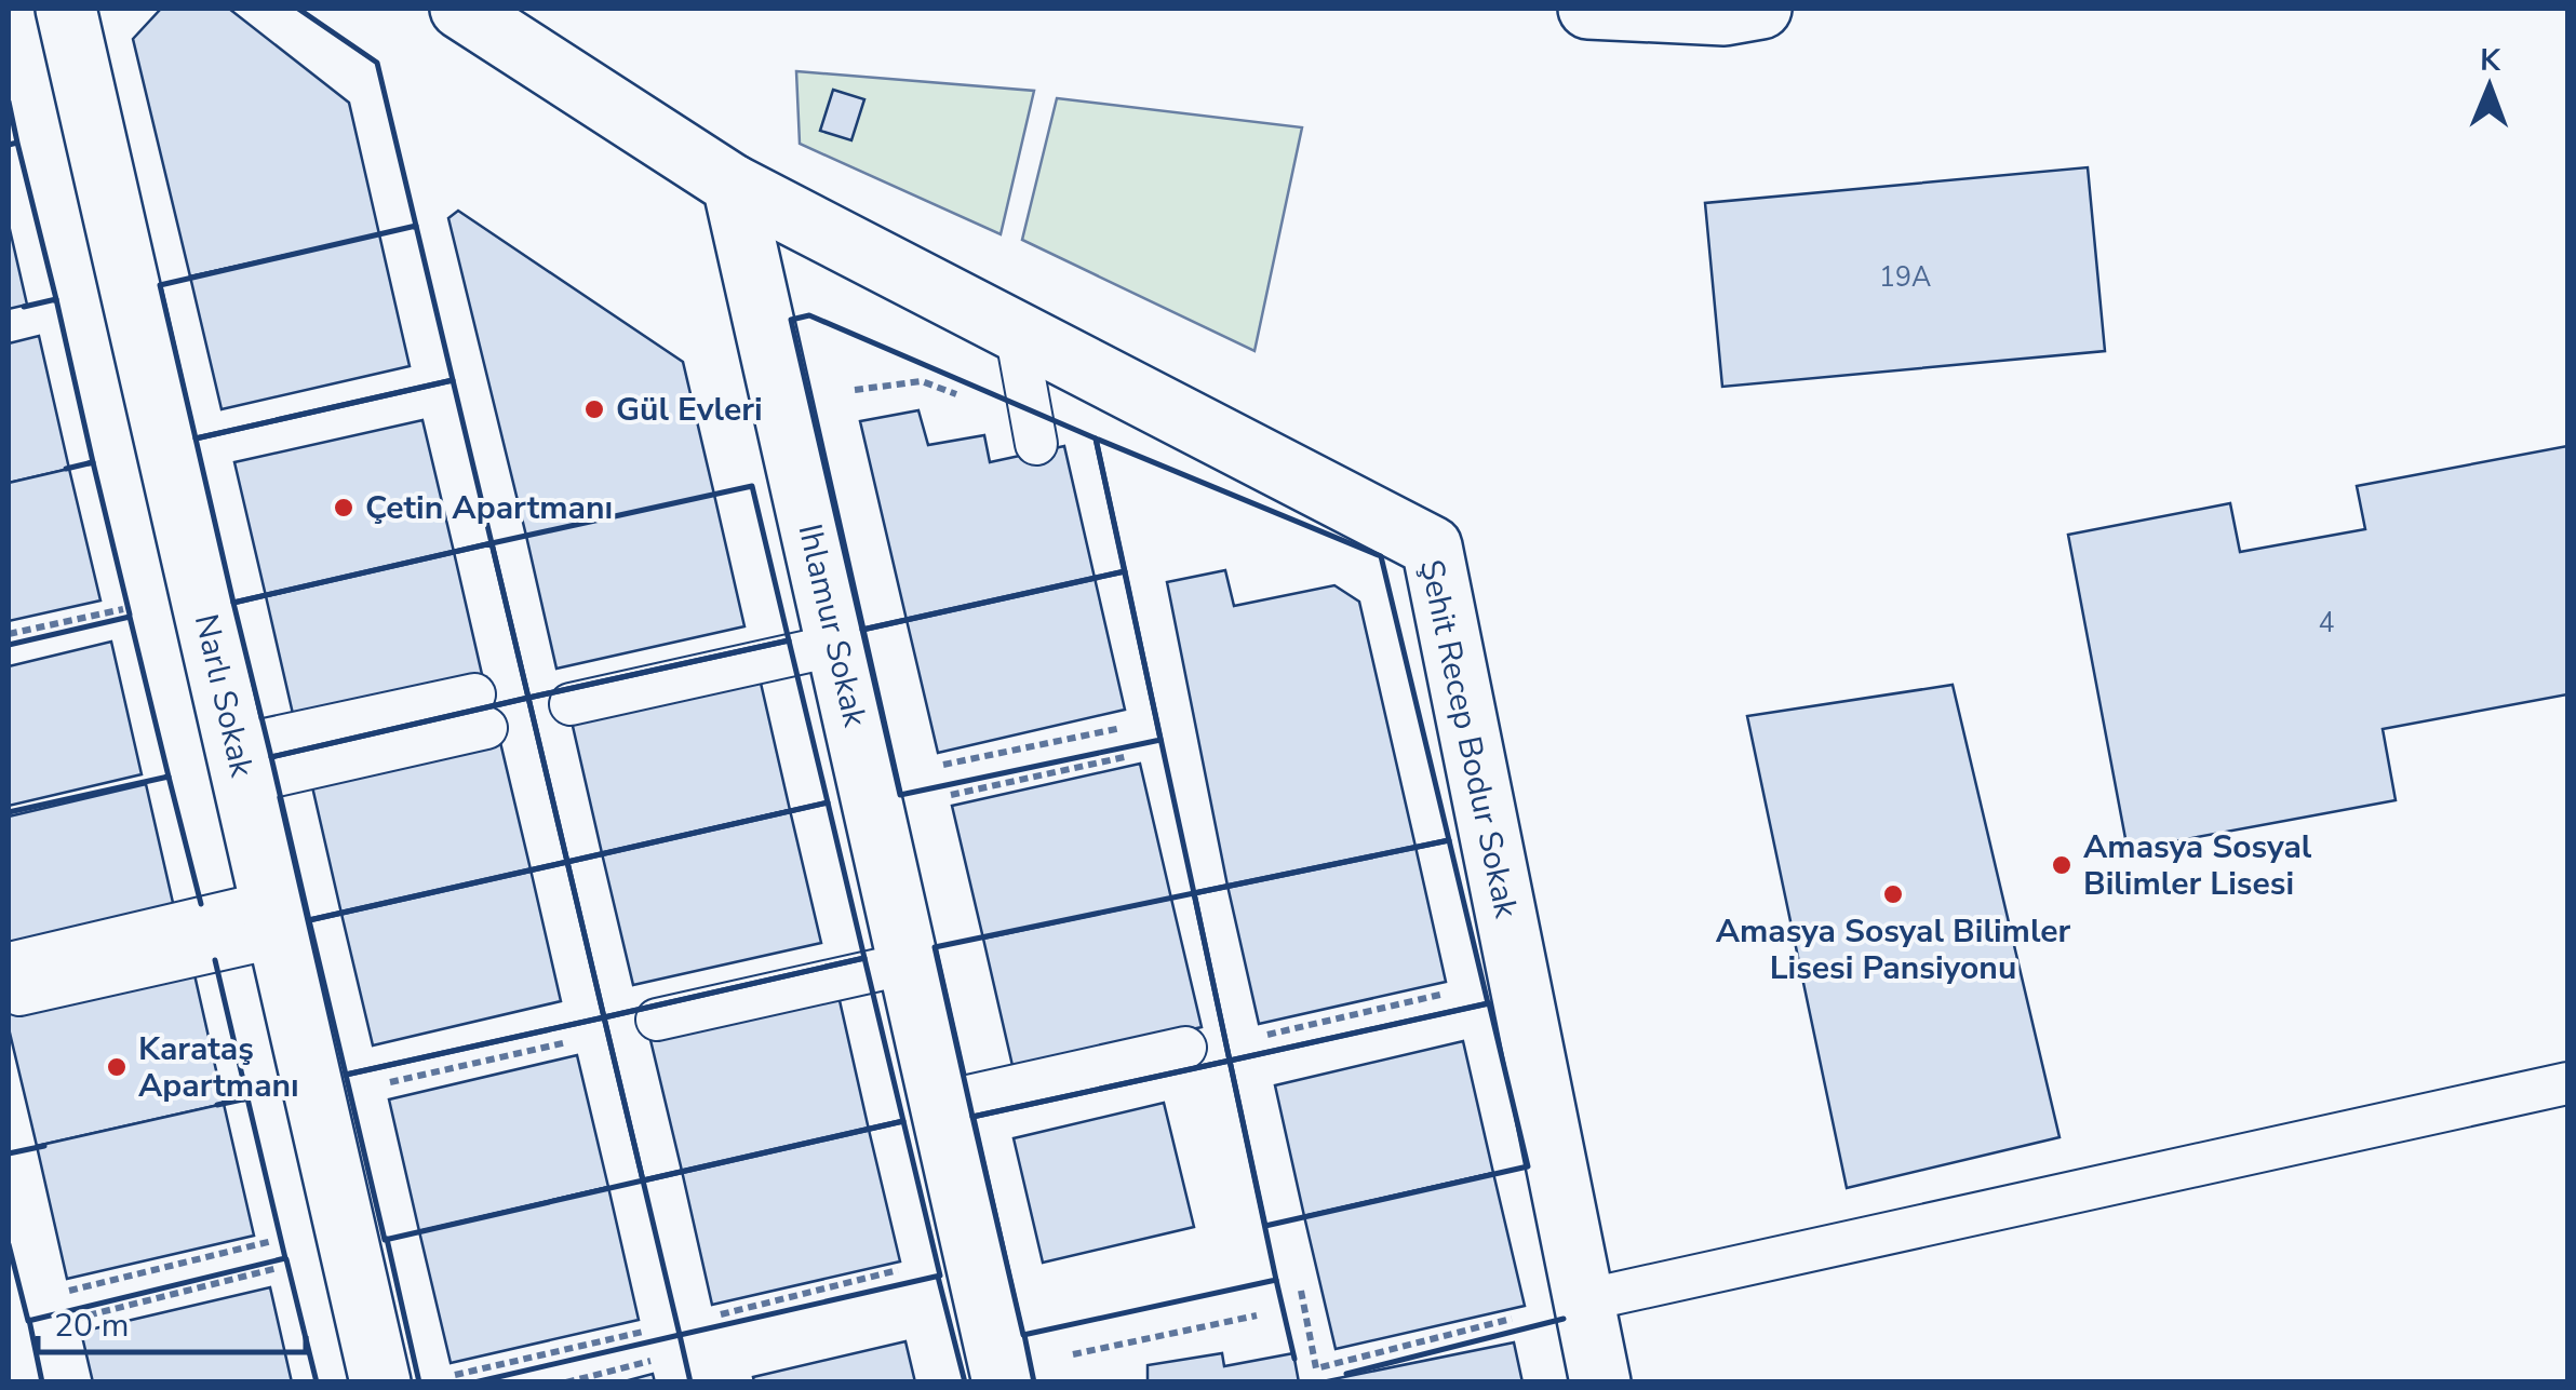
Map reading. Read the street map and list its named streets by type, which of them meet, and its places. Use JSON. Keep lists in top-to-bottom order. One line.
{"streets":{"street":["Ihlamur Sokak","Narlı Sokak","Şehit Recep Bodur Sokak"]},"crossings":[["Ihlamur Sokak","Şehit Recep Bodur Sokak"]],"places":["Gül Evleri","Çetin Apartmanı","Amasya Sosyal Bilimler Lisesi","Amasya Sosyal Bilimler Lisesi Pansiyonu","Karataş Apartmanı"],"house_numbers":["19A","4"],"scale_bar":"20 m","north":"top"}
